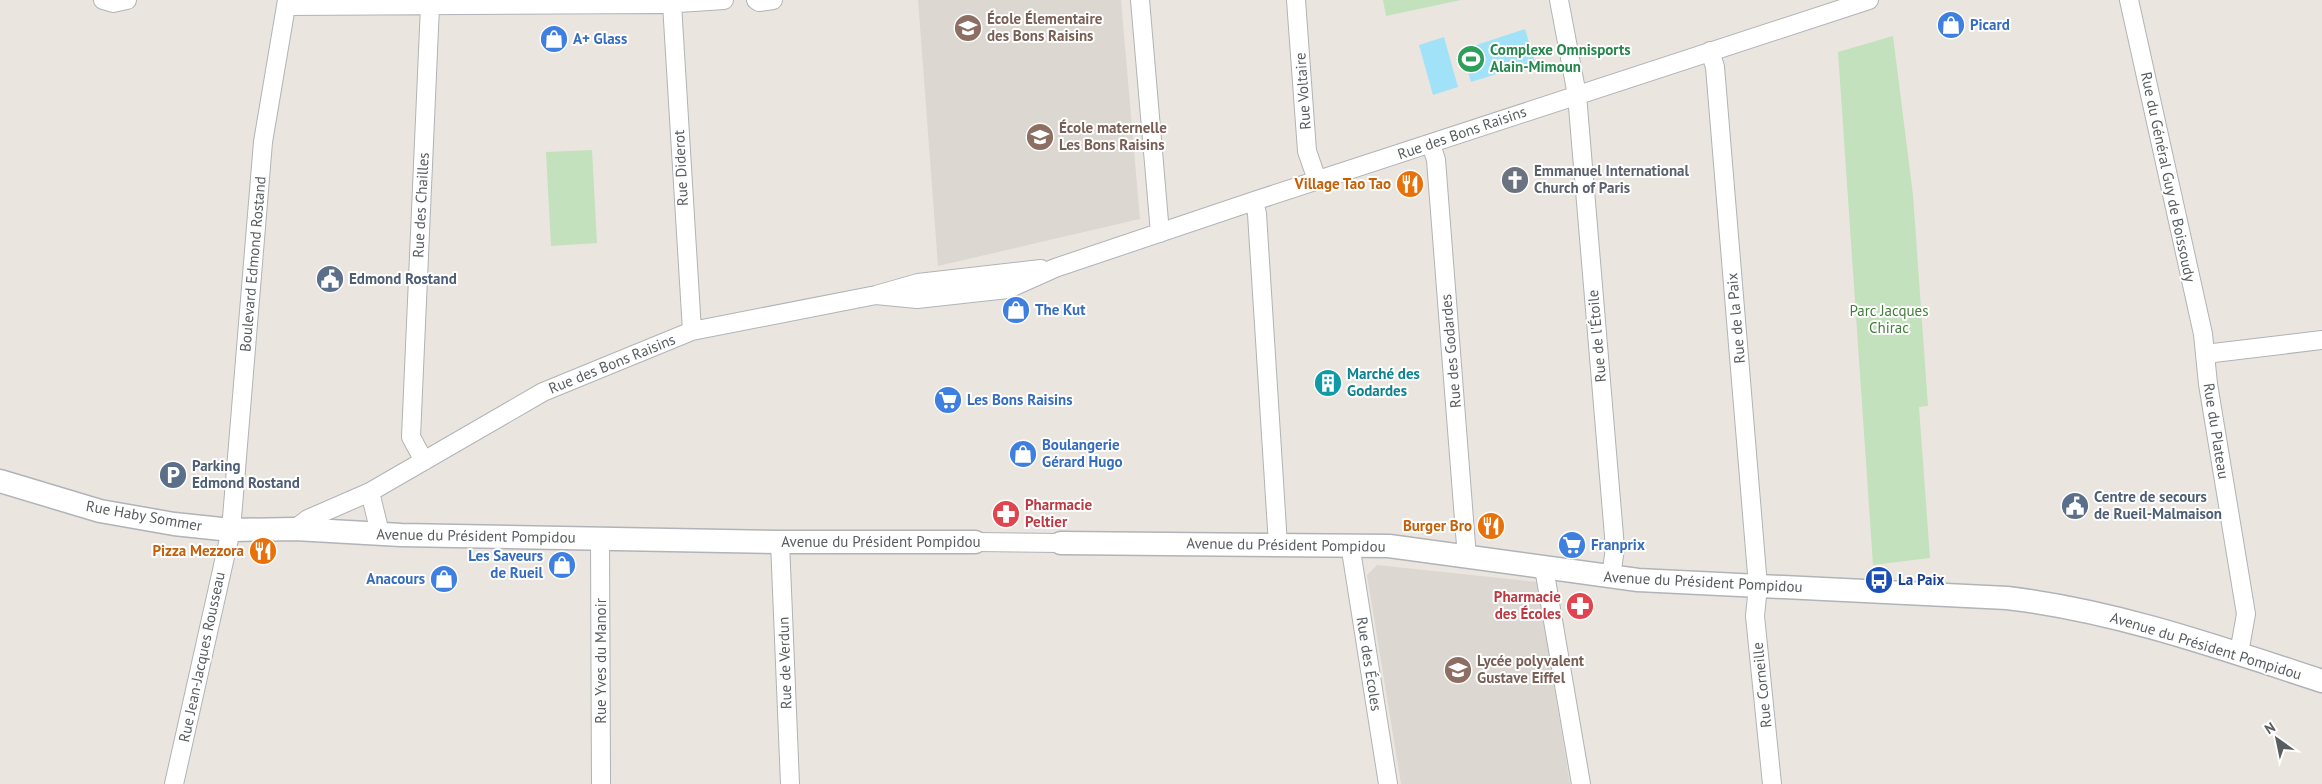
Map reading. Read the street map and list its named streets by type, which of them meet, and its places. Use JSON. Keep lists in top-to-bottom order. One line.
{"streets":{"street":["Rue Voltaire","Rue des Bons Raisins","Rue Diderot","Rue du Général Guy de Boissoudy","Rue des Chailles","Boulevard Edmond Rostand","Rue de la Paix","Rue de l'Étoile","Rue des Godardes","Rue du Plateau","Rue Haby Sommer","Avenue du Président Pompidou","Rue Jean-Jacques Rousseau","Rue Yves du Manoir","Rue de Verdun","Rue des Écoles","Rue Corneille"]},"crossings":[["Rue Voltaire","Rue des Bons Raisins"],["Rue des Bons Raisins","Rue Diderot"],["Rue des Bons Raisins","Rue des Chailles"],["Rue des Bons Raisins","Rue de la Paix"],["Rue des Bons Raisins","Rue de l'Étoile"],["Rue des Bons Raisins","Rue des Godardes"],["Rue des Bons Raisins","Avenue du Président Pompidou"],["Rue du Général Guy de Boissoudy","Rue du Plateau"],["Boulevard Edmond Rostand","Rue Haby Sommer"],["Boulevard Edmond Rostand","Rue Jean-Jacques Rousseau"],["Rue de la Paix","Avenue du Président Pompidou"],["Rue de la Paix","Rue Corneille"],["Rue de l'Étoile","Avenue du Président Pompidou"],["Rue des Godardes","Avenue du Président Pompidou"],["Rue du Plateau","Avenue du Président Pompidou"],["Rue Haby Sommer","Rue Jean-Jacques Rousseau"],["Avenue du Président Pompidou","Rue Yves du Manoir"],["Avenue du Président Pompidou","Rue de Verdun"],["Avenue du Président Pompidou","Rue des Écoles"],["Avenue du Président Pompidou","Rue Corneille"]],"parks":["Parc Jacques Chirac"],"places":{"shop":["Picard","A+ Glass","The Kut","Boulangerie Gérard Hugo","Les Saveurs de Rueil","Anacours"],"school or university":["École Élementaire des Bons Raisins","École maternelle Les Bons Raisins","Lycée polyvalent Gustave Eiffel"],"sports":["Complexe Omnisports Alain-Mimoun"],"church":["Emmanuel International Church of Paris"],"restaurant":["Village Tao Tao","Burger Bro","Pizza Mezzora"],"public building":["Edmond Rostand","Centre de secours de Rueil-Malmaison"],"building":["Marché des Godardes"],"supermarket":["Les Bons Raisins","Franprix"],"parking":["Parking Edmond Rostand"],"pharmacy":["Pharmacie Peltier","Pharmacie des Écoles"],"bus stop":["La Paix"]},"north":"top left"}
